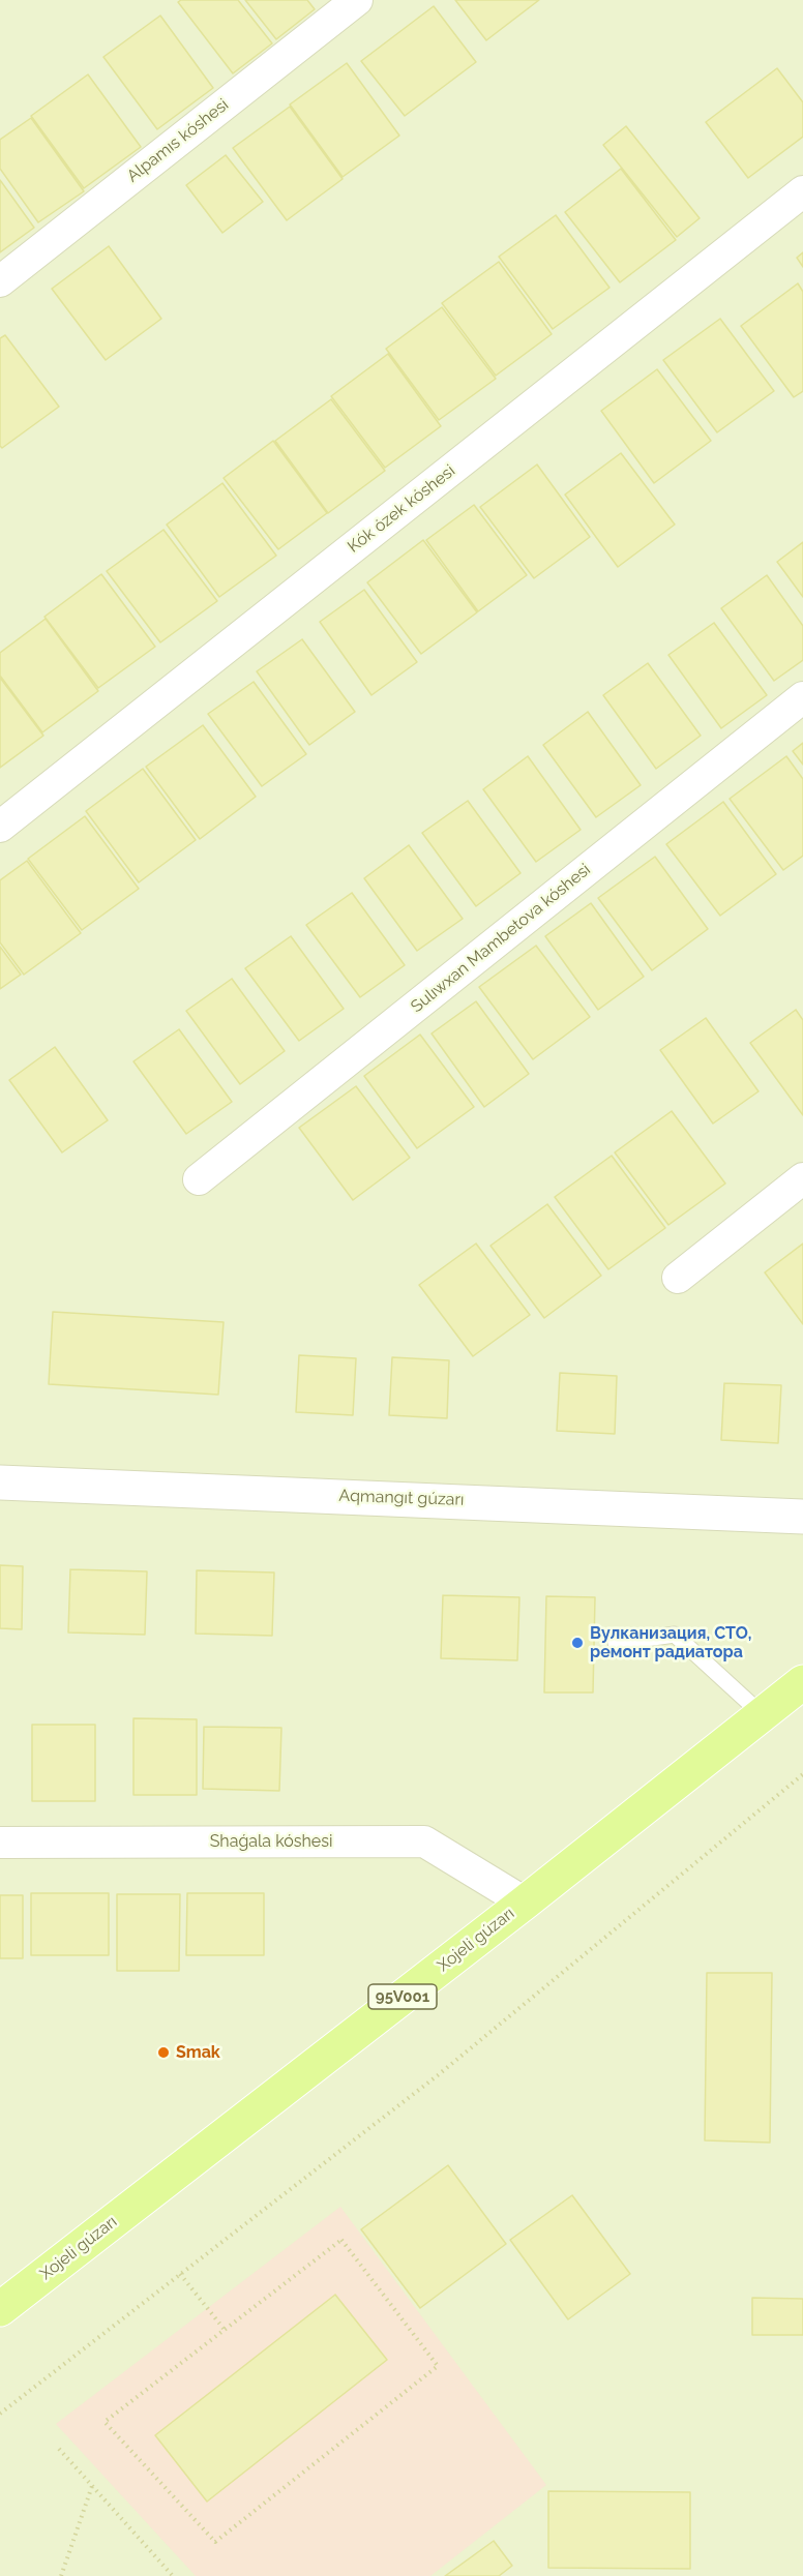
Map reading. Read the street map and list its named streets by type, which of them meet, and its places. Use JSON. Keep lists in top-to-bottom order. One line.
{"streets":{"main road":["Xojeli gúzarı","95V001"],"street":["Alpamıs kóshesi","Kók ózek kóshesi","Sulıwxan Mambetova kóshesi","Aqmangıt gúzarı","Shaǵala kóshesi"]},"crossings":[["Shaǵala kóshesi","Xojeli gúzarı"]],"places":["Вулканизация, СТО, ремонт радиатора","Smak"]}
